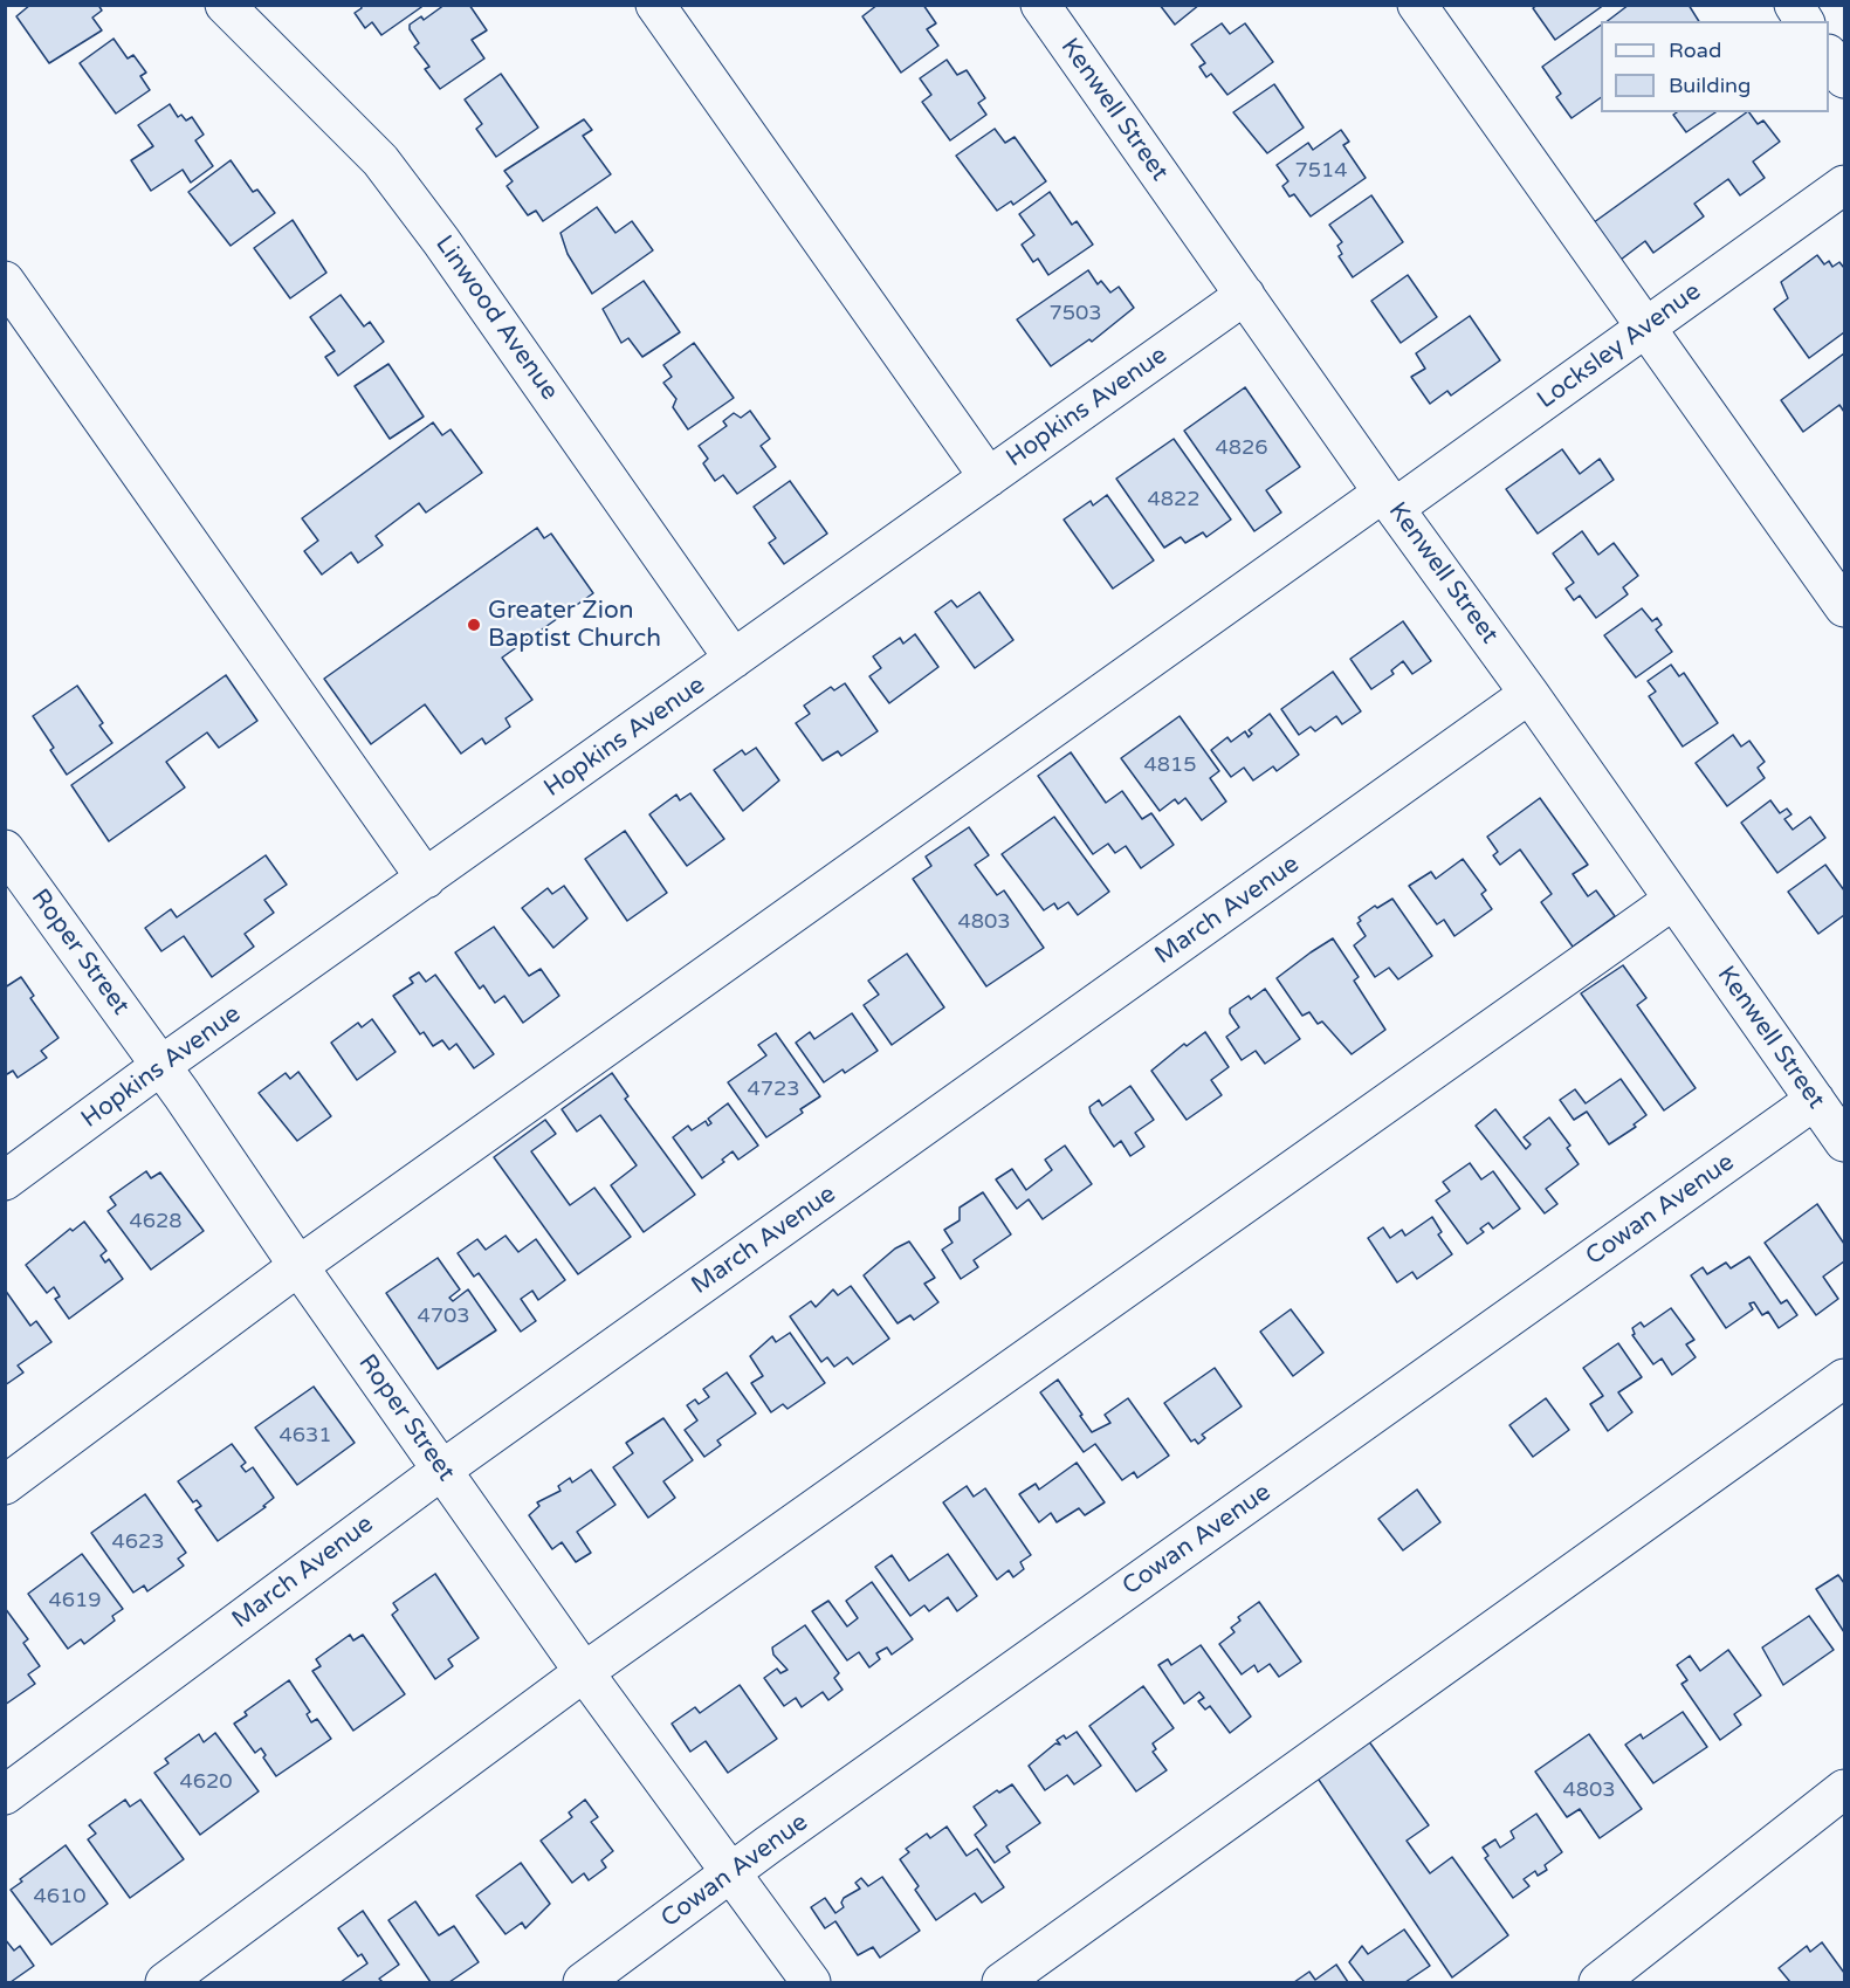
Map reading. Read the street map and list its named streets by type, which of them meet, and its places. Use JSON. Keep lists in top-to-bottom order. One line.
{"streets":{"street":["Kenwell Street","Linwood Avenue","Locksley Avenue","Hopkins Avenue","March Avenue","Roper Street","Cowan Avenue"]},"crossings":[["Kenwell Street","Locksley Avenue"],["Kenwell Street","Hopkins Avenue"],["Kenwell Street","March Avenue"],["Kenwell Street","Cowan Avenue"],["Linwood Avenue","Hopkins Avenue"],["Locksley Avenue","Roper Street"],["Hopkins Avenue","Roper Street"],["March Avenue","Roper Street"],["Roper Street","Cowan Avenue"]],"places":["Greater Zion Baptist Church"],"house_numbers":["7514","7503","4826","4822","4815","4803","4723","4628","4703","4631","4623","4619","4620","4803","4610"],"legend":["Road","Building"]}
